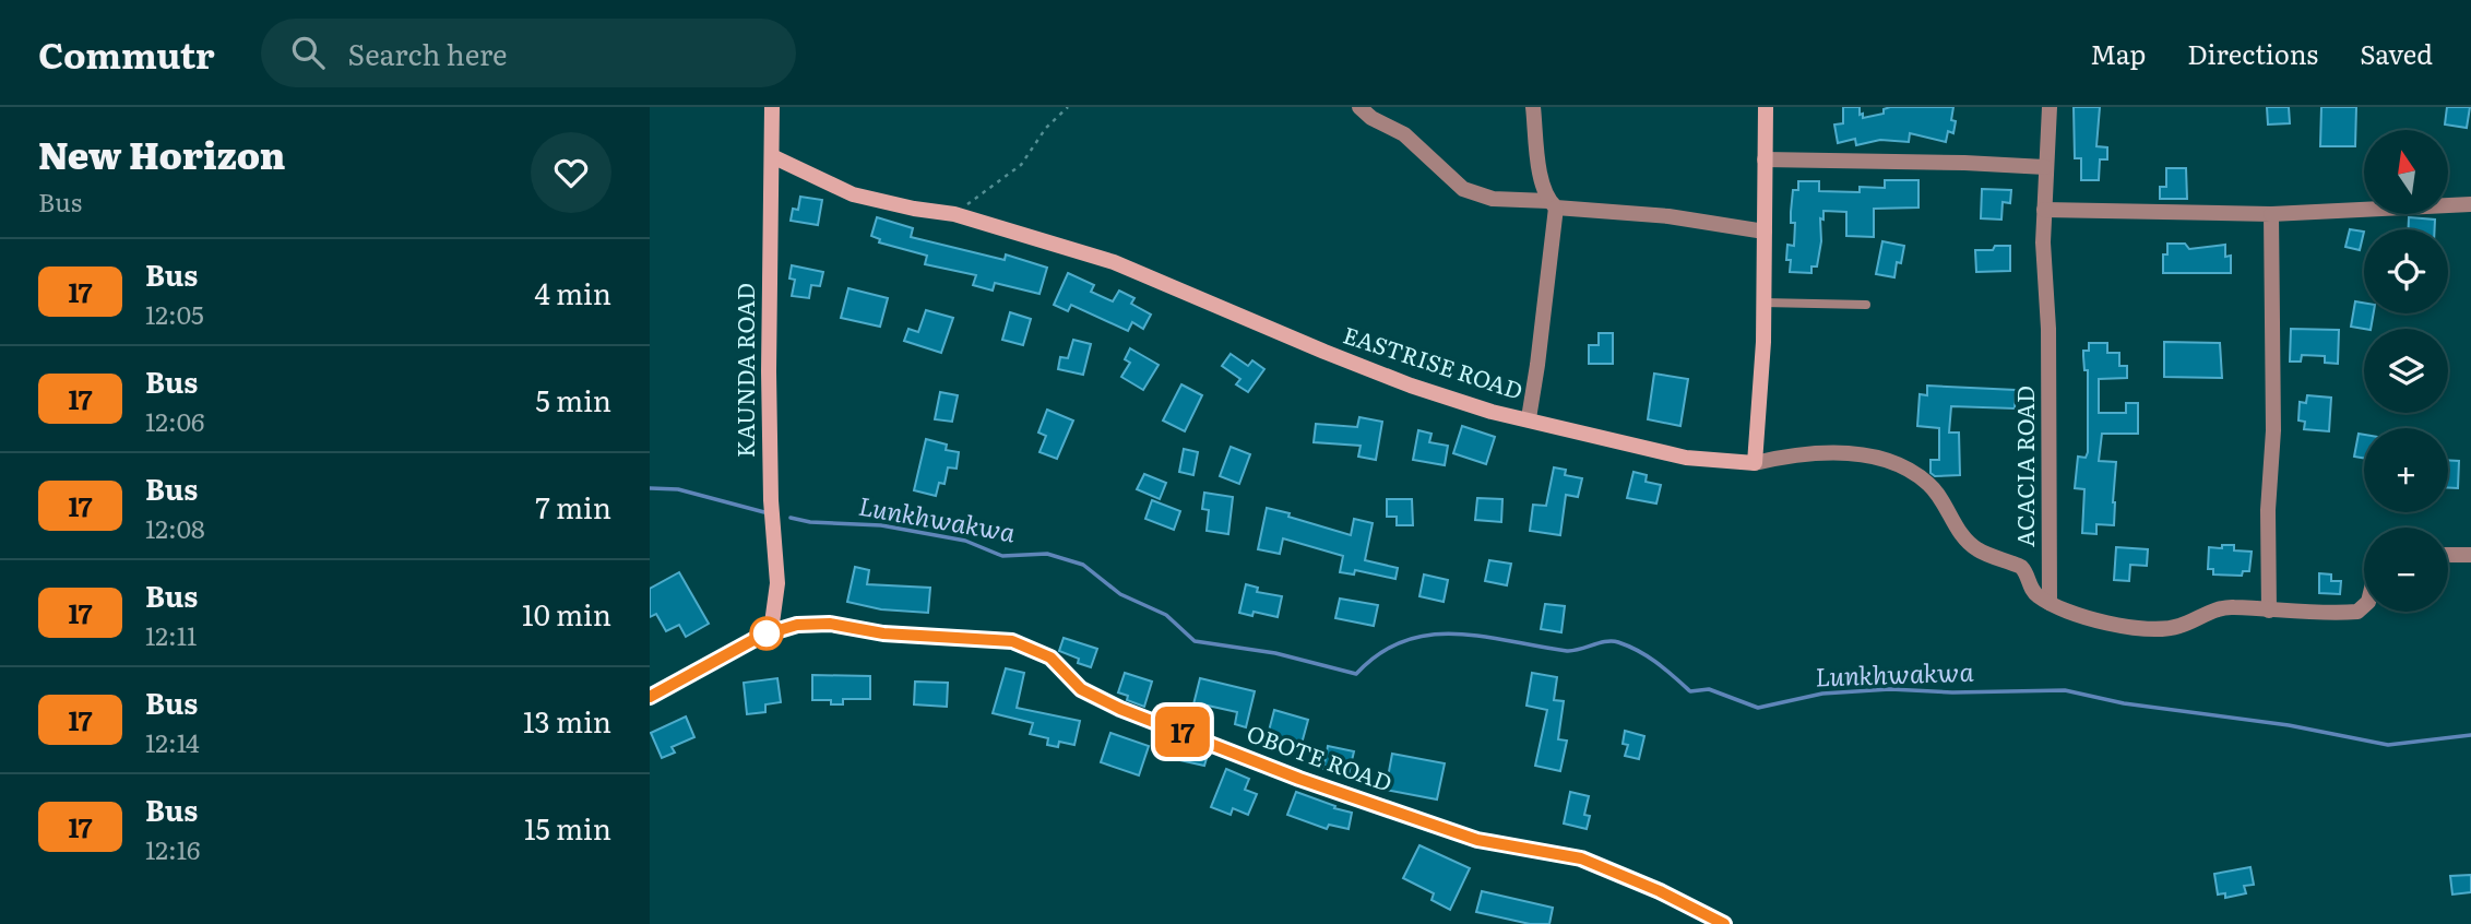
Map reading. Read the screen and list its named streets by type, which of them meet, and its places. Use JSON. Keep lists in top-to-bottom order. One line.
{"streets":{"street":["EASTRISE ROAD","KAUNDA ROAD","ACACIA ROAD","OBOTE ROAD"]},"crossings":[["EASTRISE ROAD","KAUNDA ROAD"],["KAUNDA ROAD","OBOTE ROAD"]],"water":["Lunkhwakwa"],"lines":["bus line 17"],"north":"top","page":{"header":"Commutr","search":"Search here","nav":["Map","Directions","Saved"],"heading":["New Horizon","Bus"],"on_map":"17","map_buttons":["+","−"],"list":[{"mark":"17","name":"Bus","note":"12:05","value":"4 min"},{"mark":"17","name":"Bus","note":"12:06","value":"5 min"},{"mark":"17","name":"Bus","note":"12:08","value":"7 min"},{"mark":"17","name":"Bus","note":"12:11","value":"10 min"},{"mark":"17","name":"Bus","note":"12:14","value":"13 min"},{"mark":"17","name":"Bus","note":"12:16","value":"15 min"}]}}
